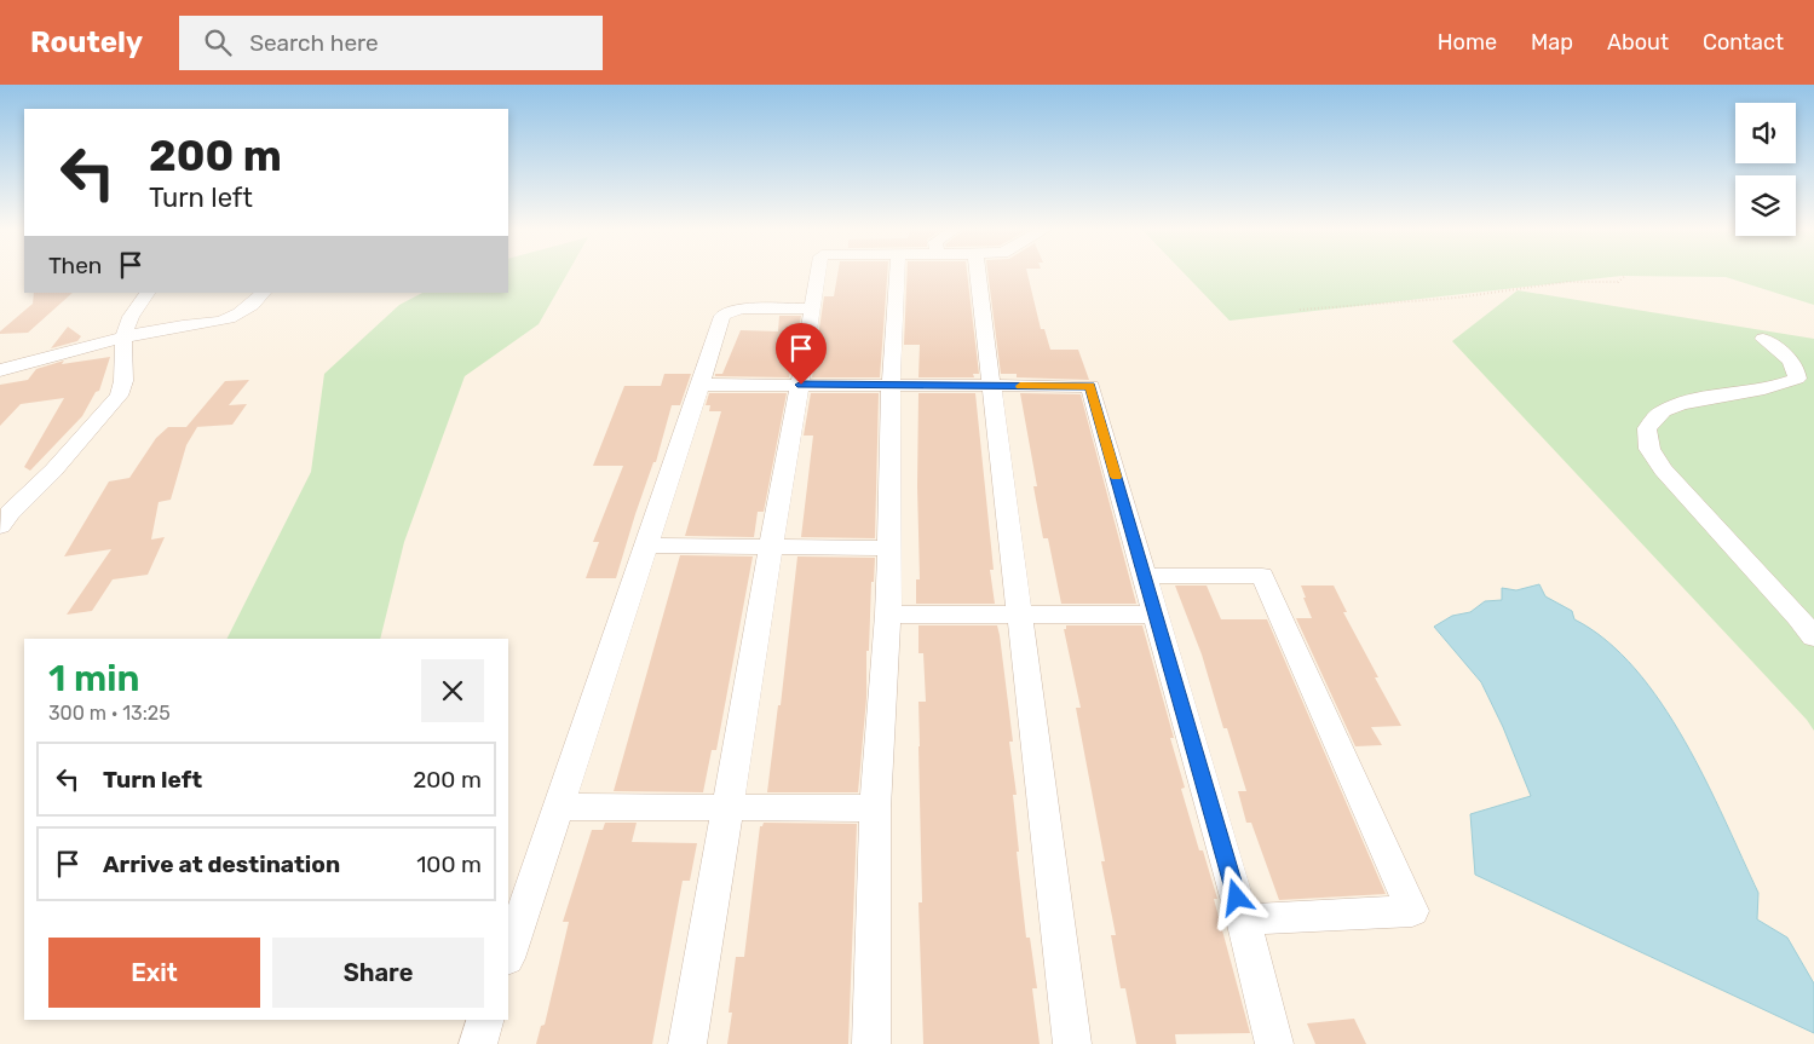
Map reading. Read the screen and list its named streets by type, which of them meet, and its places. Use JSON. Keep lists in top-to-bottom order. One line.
{"page":{"header":"Routely","search":"Search here","nav":["Home","Map","About","Contact"],"turn":["200 m","Turn left"],"then":"Then","heading":["1 min","300 m · 13:25"],"list":[{"name":"Turn left","value":"200 m"},{"name":"Arrive at destination","value":"100 m"}],"buttons":["Exit","Share"]}}
